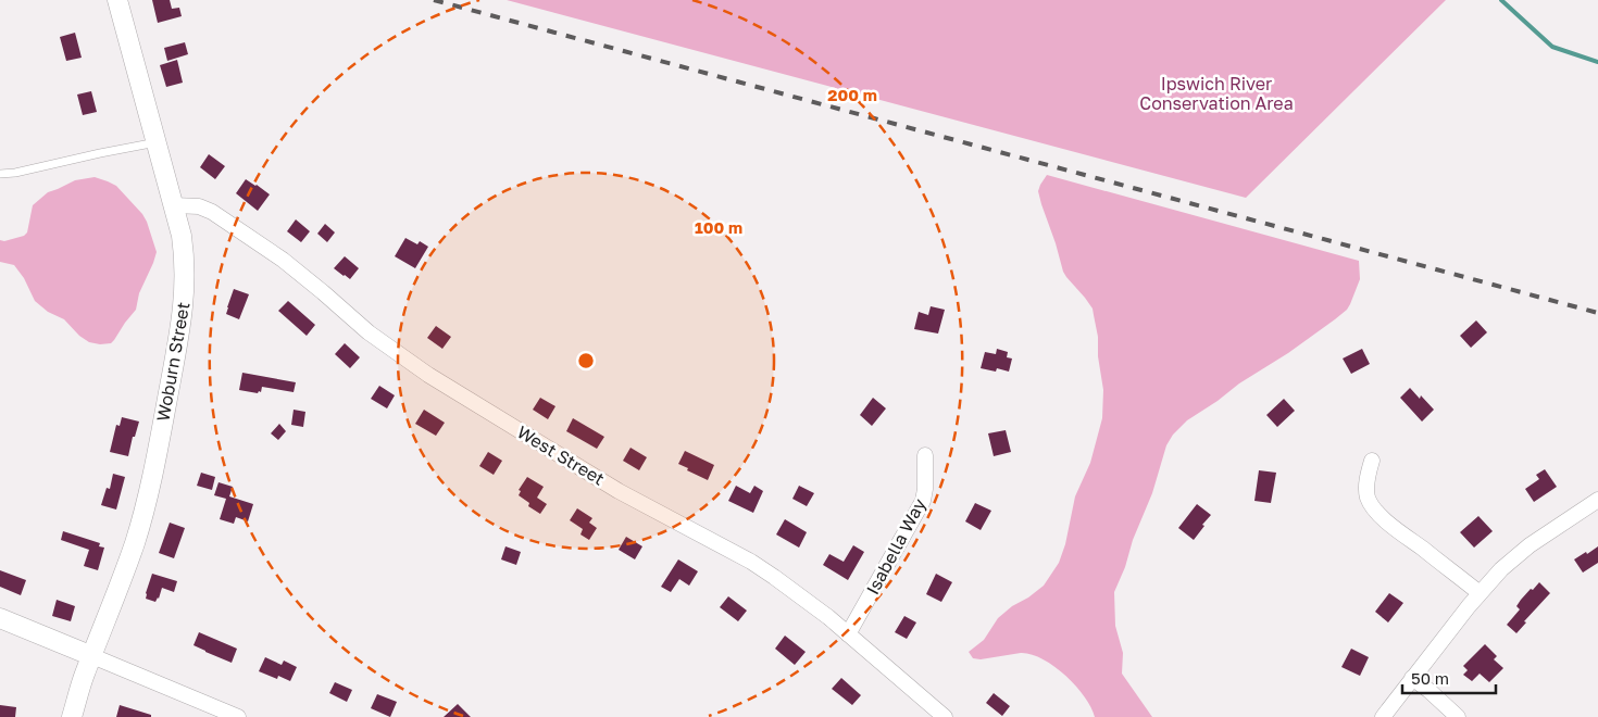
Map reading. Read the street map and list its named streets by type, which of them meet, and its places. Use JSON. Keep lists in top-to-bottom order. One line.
{"streets":{"street":["Woburn Street","West Street","Isabella Way"]},"crossings":[["Woburn Street","West Street"],["West Street","Isabella Way"]],"parks":["Ipswich River Conservation Area"],"scale_bar":"50 m","rings":["200 m","100 m"]}
